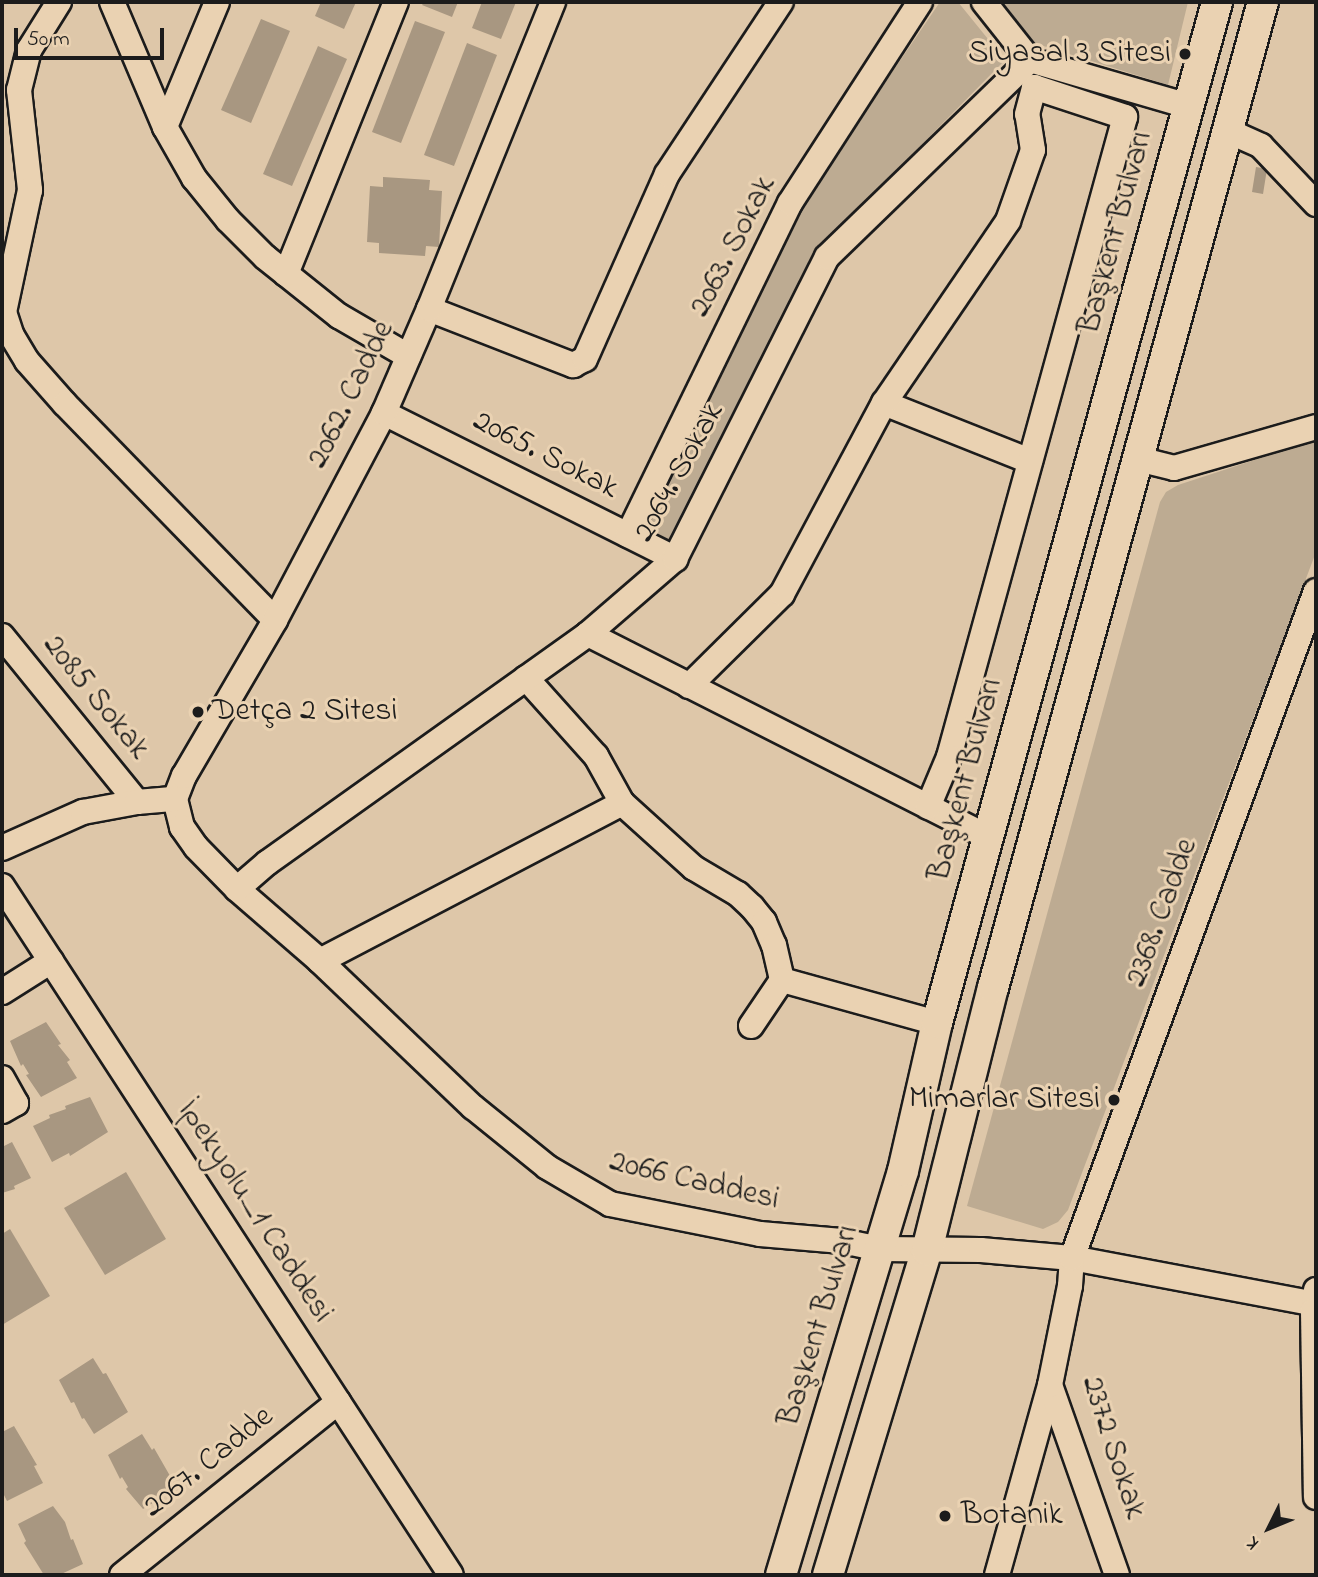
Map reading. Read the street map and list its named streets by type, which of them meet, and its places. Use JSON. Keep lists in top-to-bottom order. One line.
{"streets":{"main road":["Başkent Bulvarı"],"street":["2063. Sokak","2062. Cadde","2065. Sokak","2064. Sokak","2085 Sokak","2368. Cadde","2066 Caddesi","İpekyolu_1 Caddesi","2372 Sokak","2067. Cadde"]},"crossings":[["Başkent Bulvarı","2066 Caddesi"],["2063. Sokak","2065. Sokak"],["2062. Cadde","2065. Sokak"],["2062. Cadde","2066 Caddesi"],["2065. Sokak","2064. Sokak"],["2064. Sokak","2066 Caddesi"],["2368. Cadde","2066 Caddesi"],["2368. Cadde","2372 Sokak"],["2066 Caddesi","2372 Sokak"],["İpekyolu_1 Caddesi","2067. Cadde"]],"places":["Siyasal 3 Sitesi","Detça 2 Sitesi","Mimarlar Sitesi","Botanik"],"scale_bar":"50 m","north":"bottom left"}
